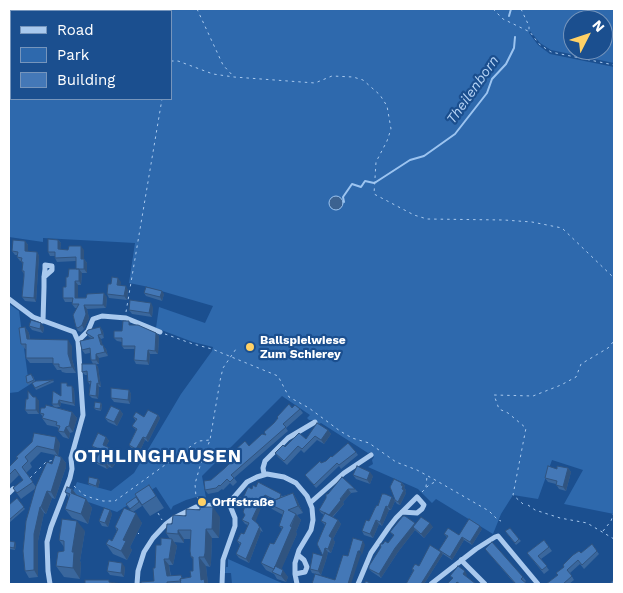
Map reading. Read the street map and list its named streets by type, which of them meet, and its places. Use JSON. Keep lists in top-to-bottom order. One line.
{"districts":["OTHLINGHAUSEN"],"water":["Theilenborn"],"places":["Ballspielwiese Zum Schierey","Orffstraße"],"legend":["Road","Park","Building"],"north":"top right"}
